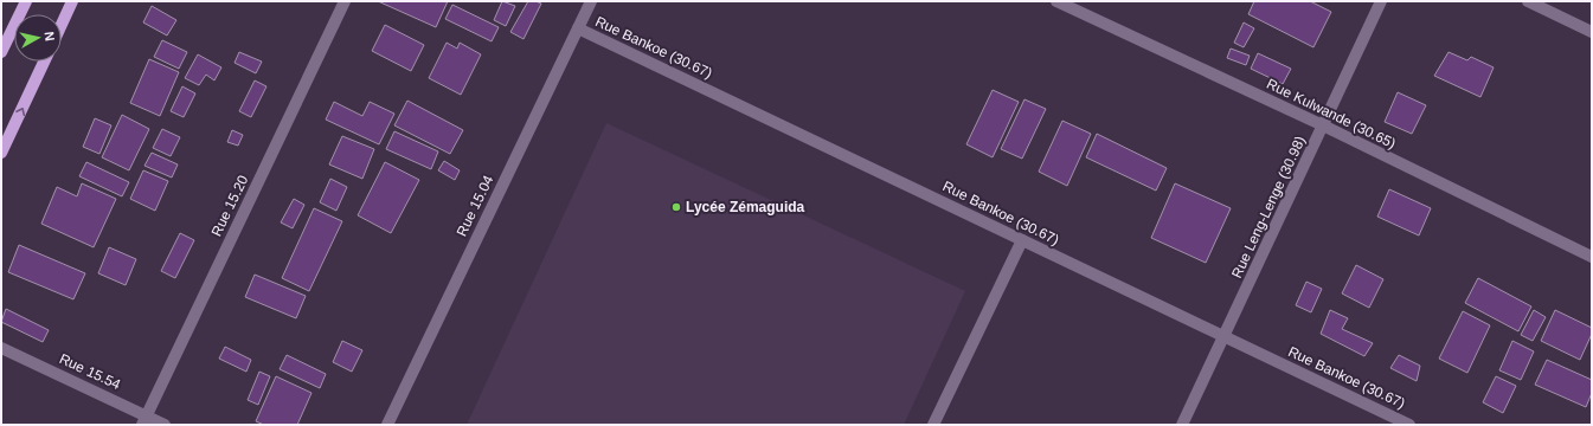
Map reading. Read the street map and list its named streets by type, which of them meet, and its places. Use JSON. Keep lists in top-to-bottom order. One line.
{"streets":{"street":["Rue Bankoe (30.67)","Rue Kulwande (30.65)","Rue 15.20","Rue 15.04","Rue Leng-Lenge (30.98)","Rue 15.54"]},"crossings":[["Rue Bankoe (30.67)","Rue 15.04"],["Rue Bankoe (30.67)","Rue Leng-Lenge (30.98)"],["Rue Kulwande (30.65)","Rue Leng-Lenge (30.98)"],["Rue 15.20","Rue 15.54"]],"places":["Lycée Zémaguida"],"north":"right"}
